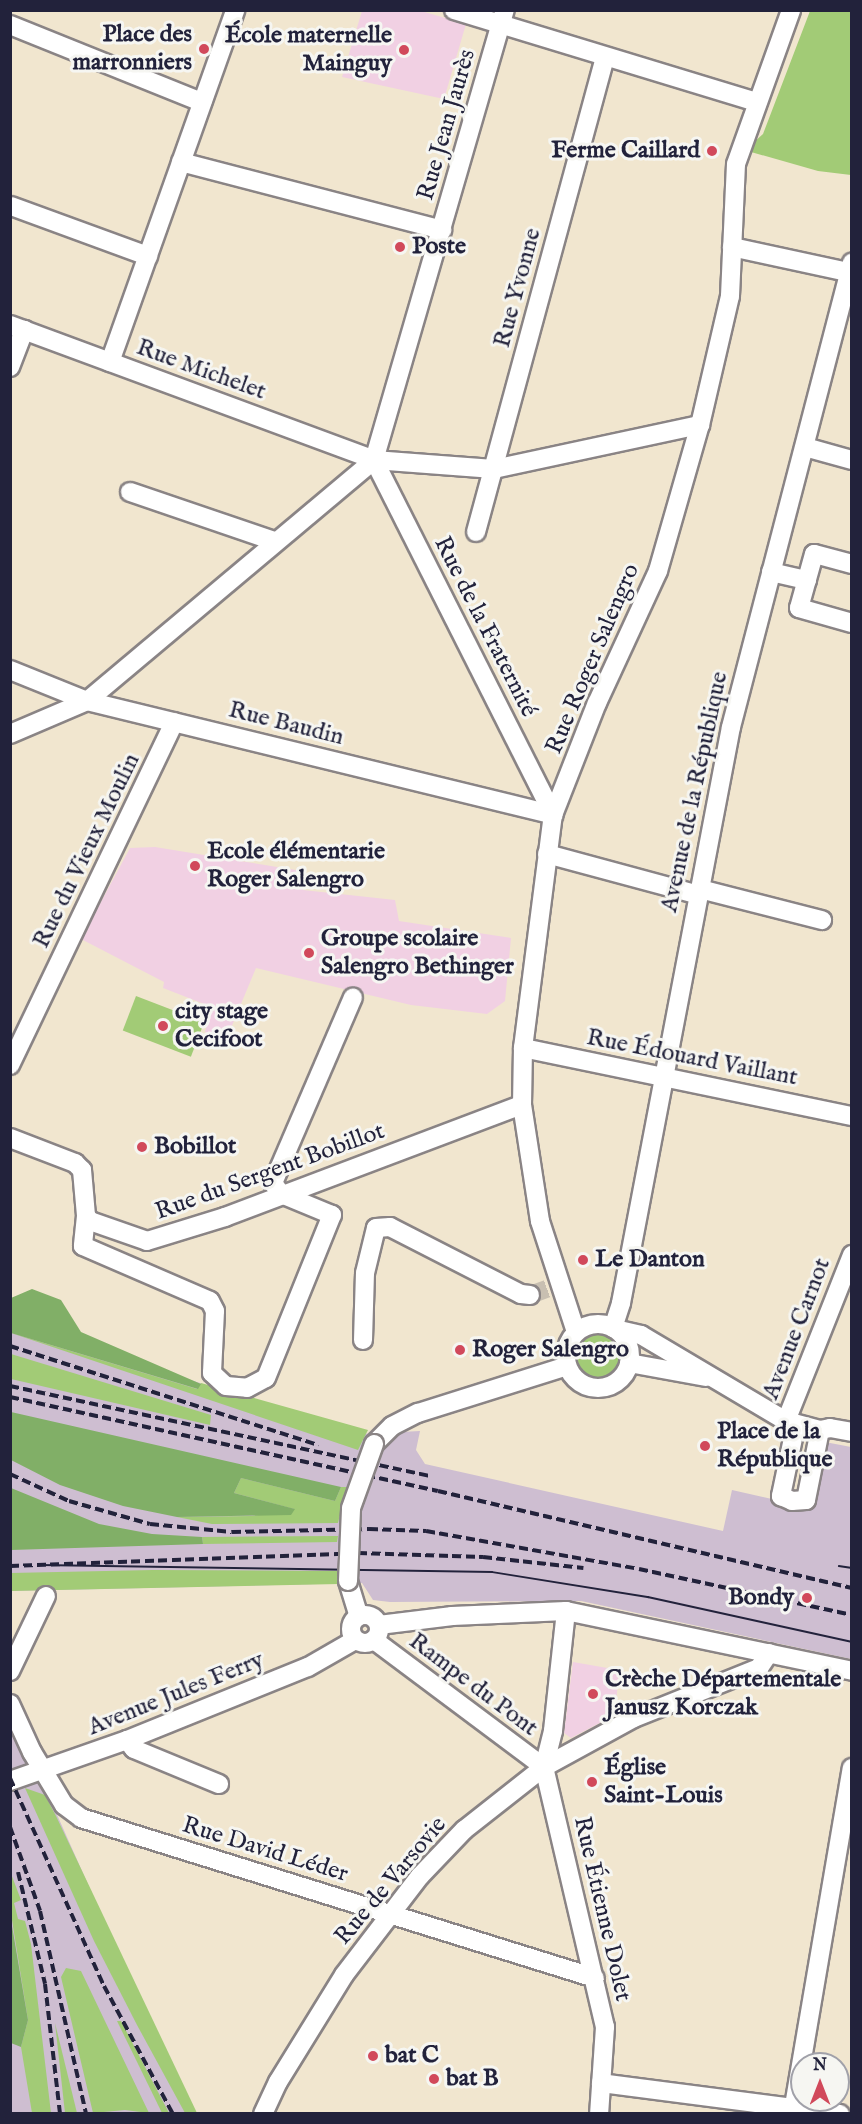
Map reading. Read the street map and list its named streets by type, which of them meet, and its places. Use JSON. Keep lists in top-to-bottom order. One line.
{"streets":{"street":["Rue Jean Jaurès","Rue Yvonne","Rue Michelet","Rue de la Fraternité","Rue Roger Salengro","Rue Baudin","Avenue de la République","Rue du Vieux Moulin","Rue Édouard Vaillant","Rue du Sergent Bobillot","Avenue Carnot","Rampe du Pont","Avenue Jules Ferry","Rue David Léder","Rue de Varsovie","Rue Étienne Dolet"]},"crossings":[["Rue Jean Jaurès","Rue Michelet"],["Rue Jean Jaurès","Rue de la Fraternité"],["Rue Yvonne","Rue Michelet"],["Rue Michelet","Rue de la Fraternité"],["Rue Michelet","Rue Roger Salengro"],["Rue de la Fraternité","Rue Roger Salengro"],["Rue de la Fraternité","Rue Baudin"],["Rue Roger Salengro","Rue Baudin"],["Rue Roger Salengro","Avenue de la République"],["Rue Roger Salengro","Rue Édouard Vaillant"],["Rue Roger Salengro","Rue du Sergent Bobillot"],["Rue Baudin","Rue du Vieux Moulin"],["Avenue de la République","Rue Édouard Vaillant"],["Rampe du Pont","Avenue Jules Ferry"],["Rampe du Pont","Rue de Varsovie"],["Rampe du Pont","Rue Étienne Dolet"],["Avenue Jules Ferry","Rue David Léder"],["Rue David Léder","Rue de Varsovie"],["Rue David Léder","Rue Étienne Dolet"],["Rue de Varsovie","Rue Étienne Dolet"]],"places":["Place des marronniers","École maternelle Mainguy","Ferme Caillard","Poste","Ecole élémentarie Roger Salengro","Groupe scolaire Salengro Bethinger","city stage Cecifoot","Bobillot","Le Danton","Roger Salengro","Place de la République","Bondy","Crèche Départementale Janusz Korczak","Église Saint-Louis","bat C","bat B"],"north":"top"}
